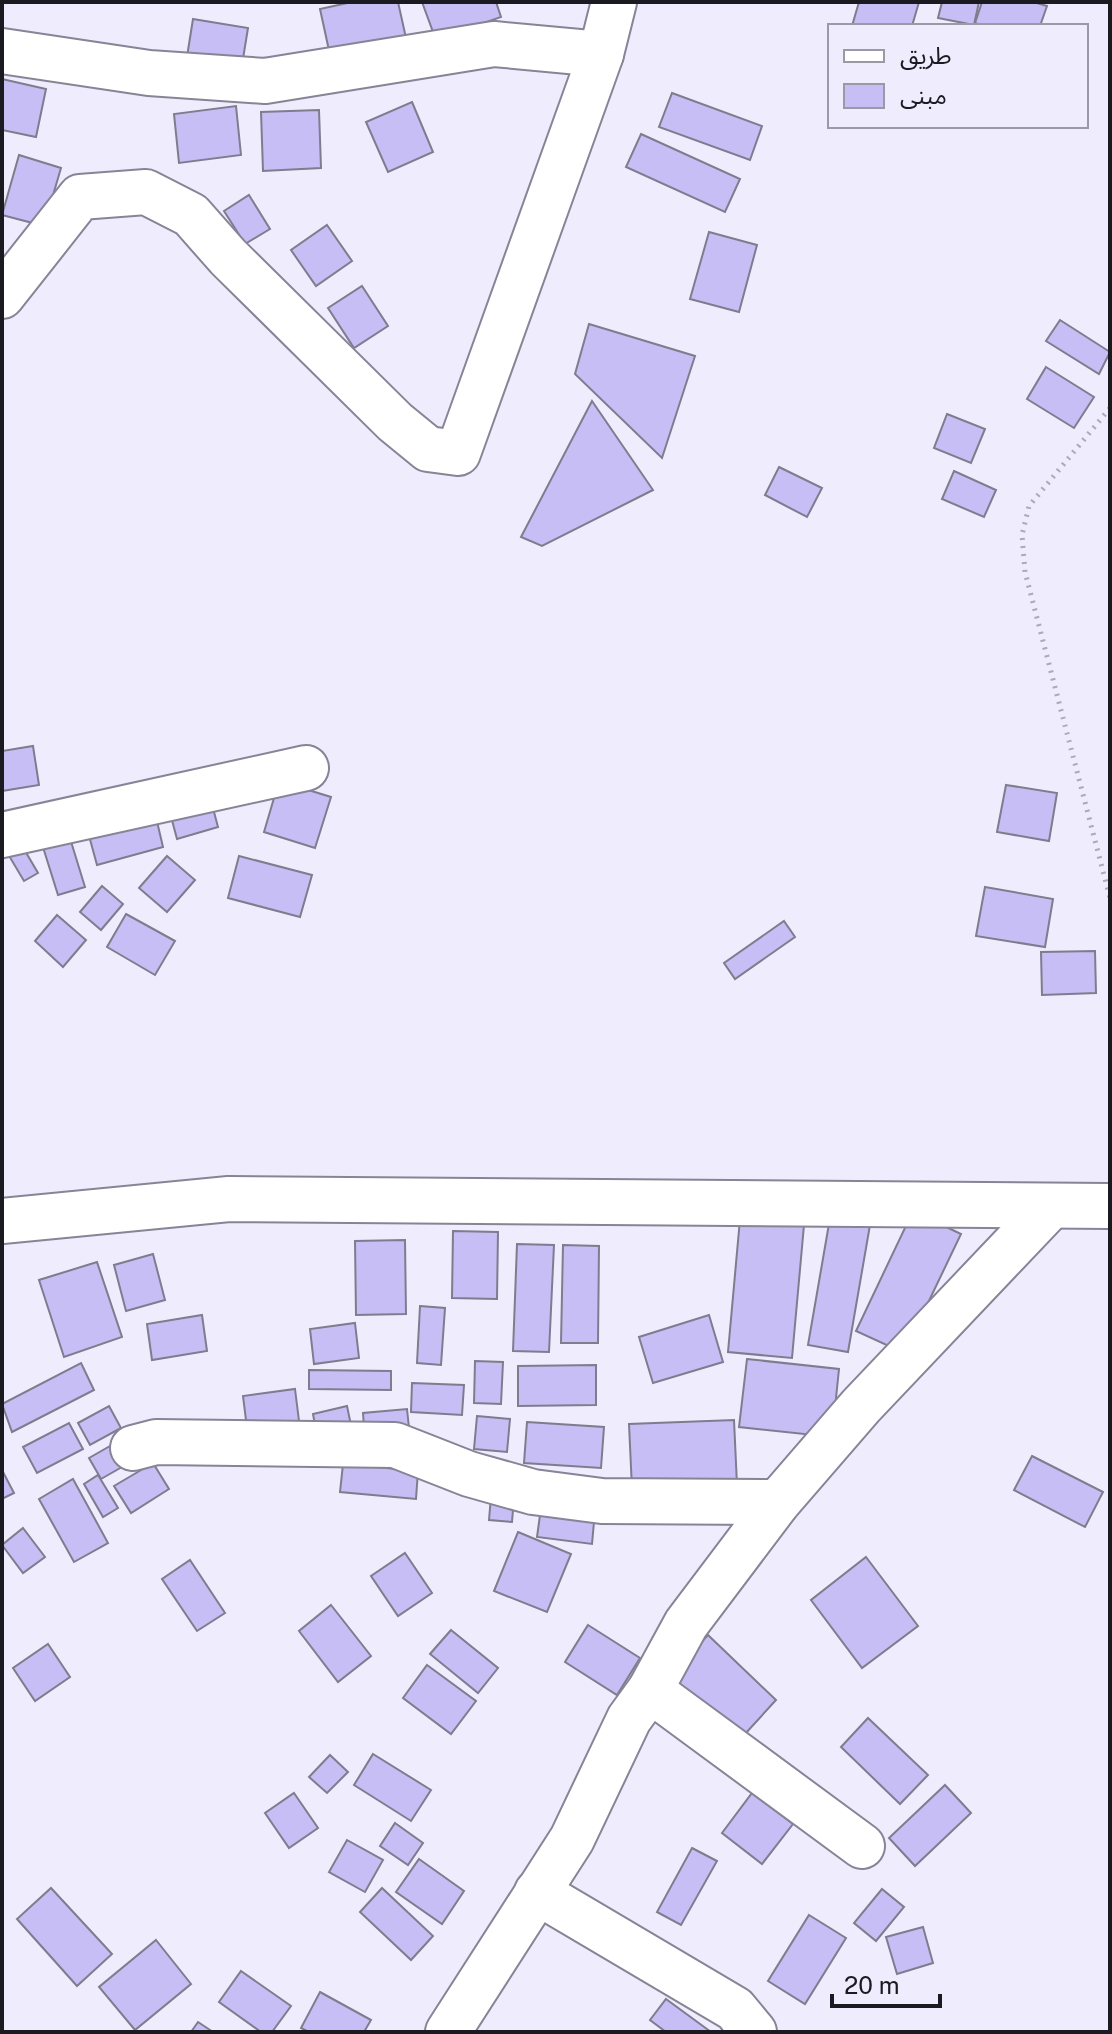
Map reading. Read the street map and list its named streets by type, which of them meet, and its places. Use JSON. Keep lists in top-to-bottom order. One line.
{"legend":["طريق","مبنى"],"scale_bar":"20 m"}
